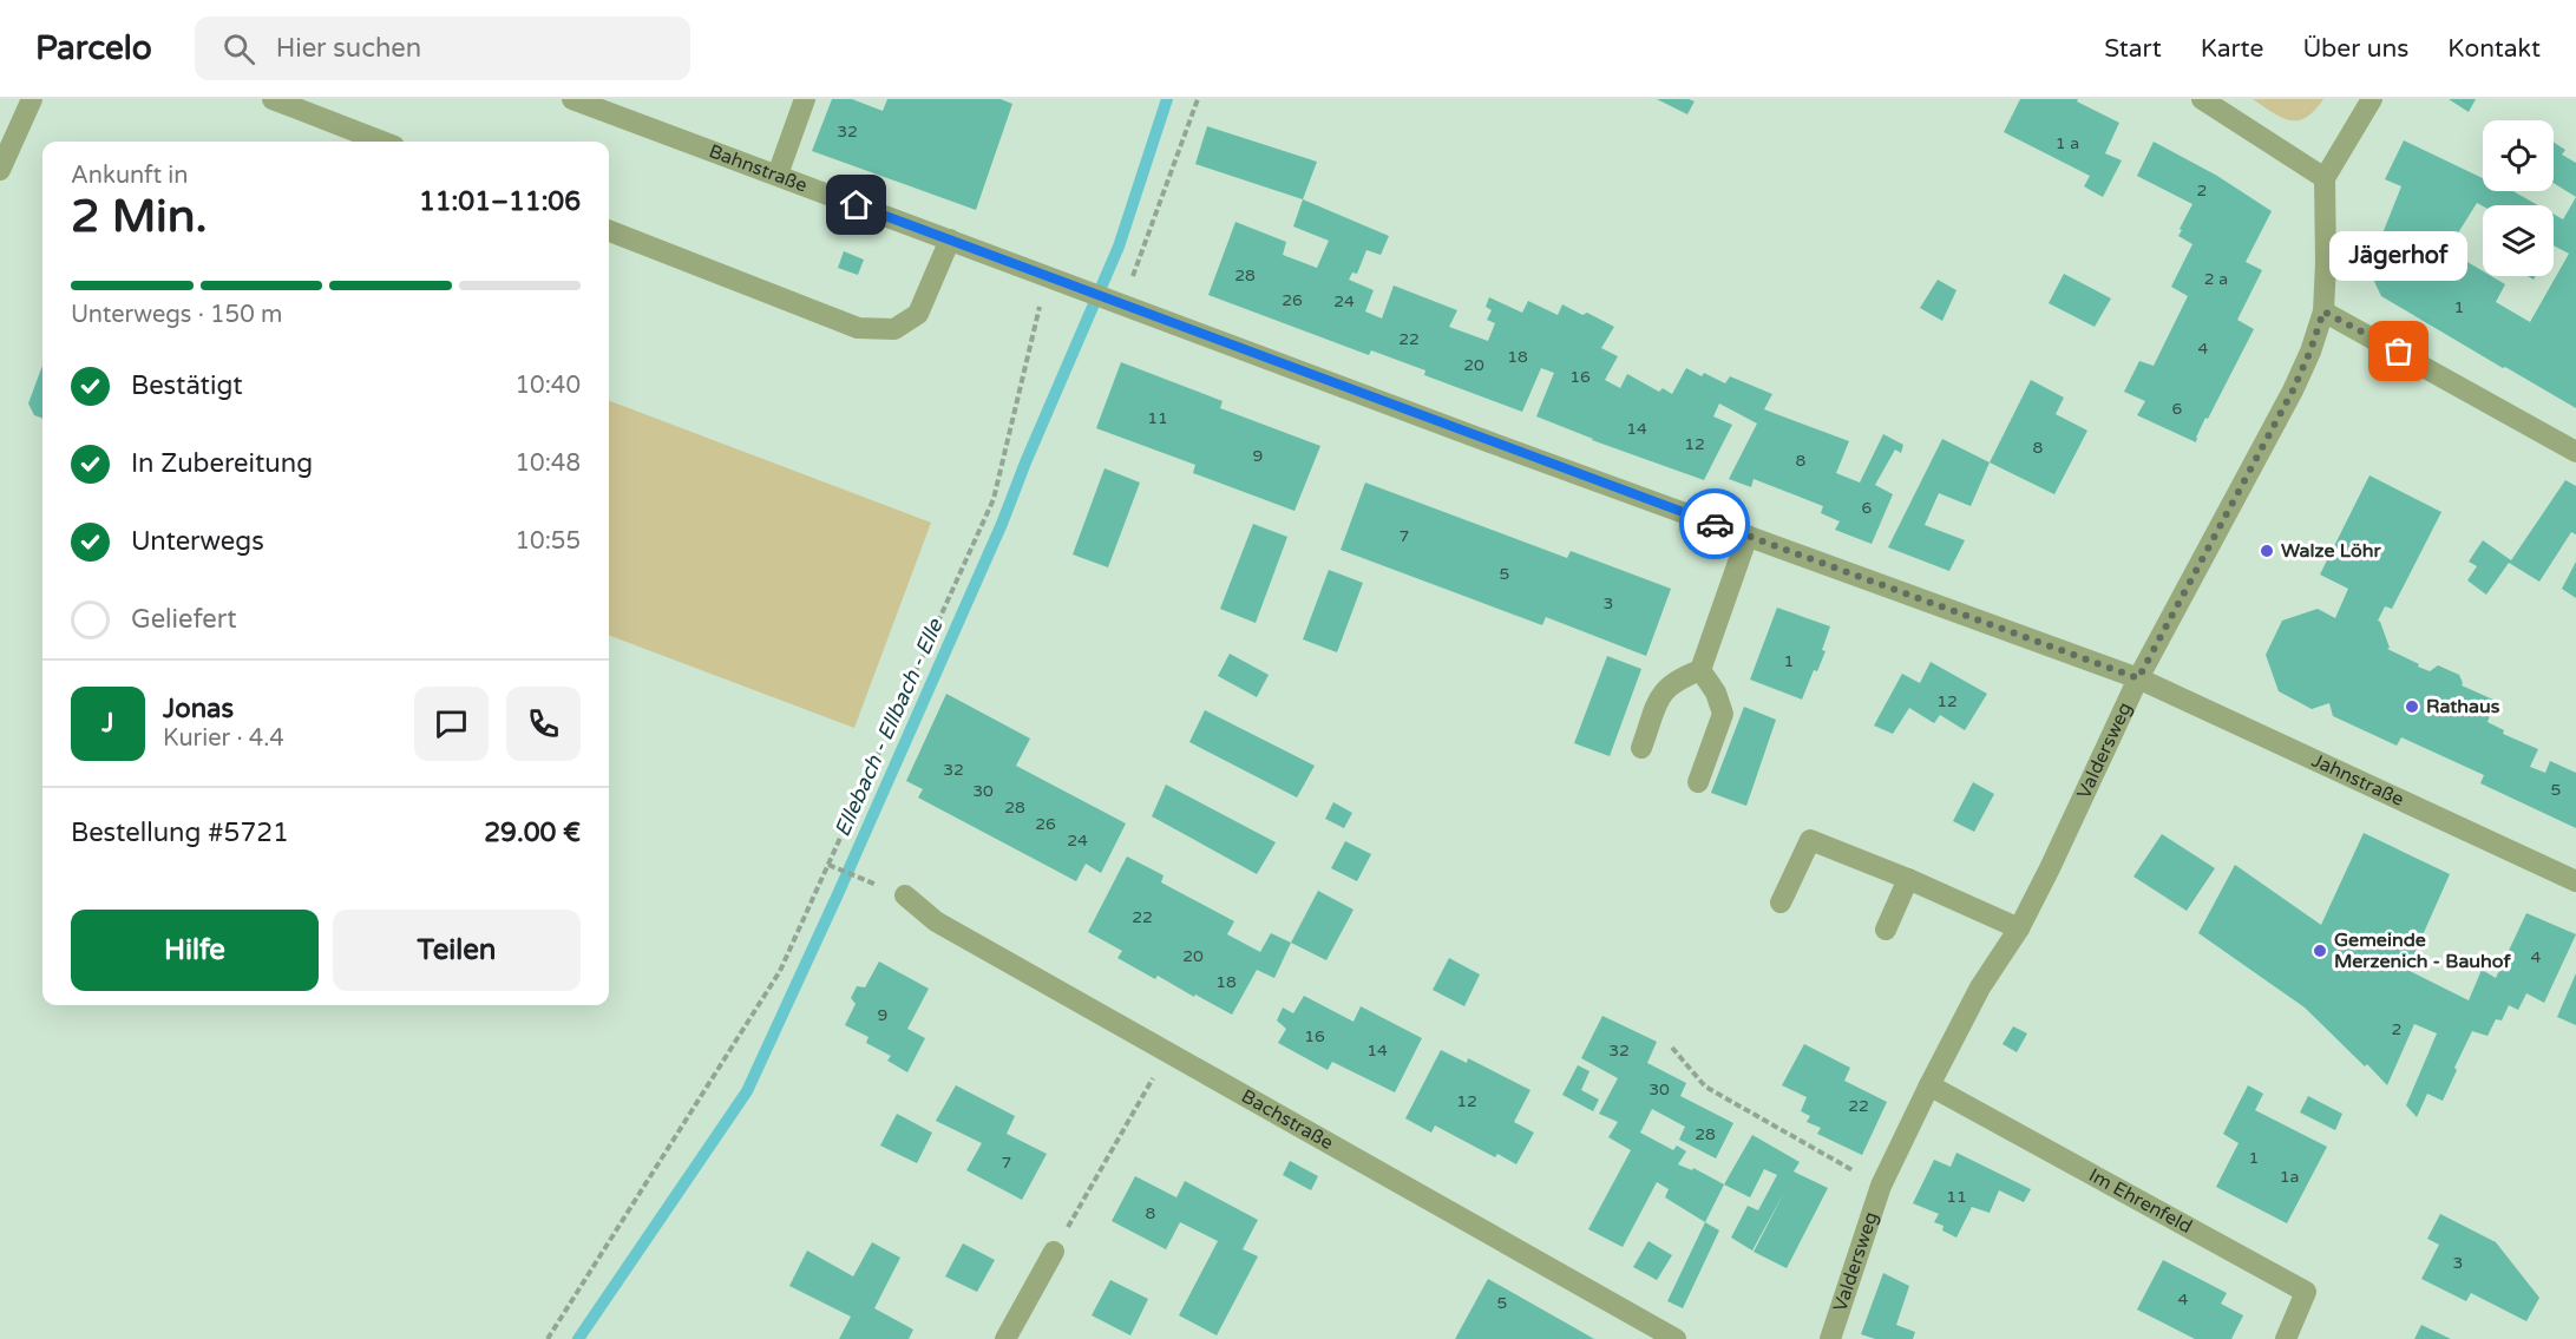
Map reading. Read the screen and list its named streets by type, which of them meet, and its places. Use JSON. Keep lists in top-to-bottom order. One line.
{"streets":{"street":["Bahnstraße","Valdersweg","Jahnstraße","Bachstraße","Im Ehrenfeld"]},"crossings":[["Bahnstraße","Valdersweg"],["Bahnstraße","Jahnstraße"],["Valdersweg","Jahnstraße"],["Valdersweg","Im Ehrenfeld"]],"water":["Ellebach - Ellbach - Elle"],"places":["Jägerhof","Walze Löhr","Rathaus","Gemeinde Merzenich - Bauhof"],"house_numbers":["32","1 a","2","28","2 a","26","24","1","22","4","18","20","16","6","11","14","12","8","9","8","6","7","5","3","1","12","32","5","30","28","26","24","22","20","4","18","9","2","16","14","32","30","12","22","28","1","7","1a","11","8","3","4","5"],"page":{"header":"Parcelo","search":"Hier suchen","nav":["Start","Karte","Über uns","Kontakt"],"heading":["2 Min.","Ankunft in","11:01–11:06"],"panel":["Jonas","Kurier · 4.4","Bestellung #5721","29.00 €"],"bubble":"Jägerhof","bar":"Unterwegs · 150 m","list":[["Bestätigt","10:40"],["In Zubereitung","10:48"],["Unterwegs","10:55"],"Geliefert"],"round":"J","buttons":["Hilfe","Teilen"]}}
